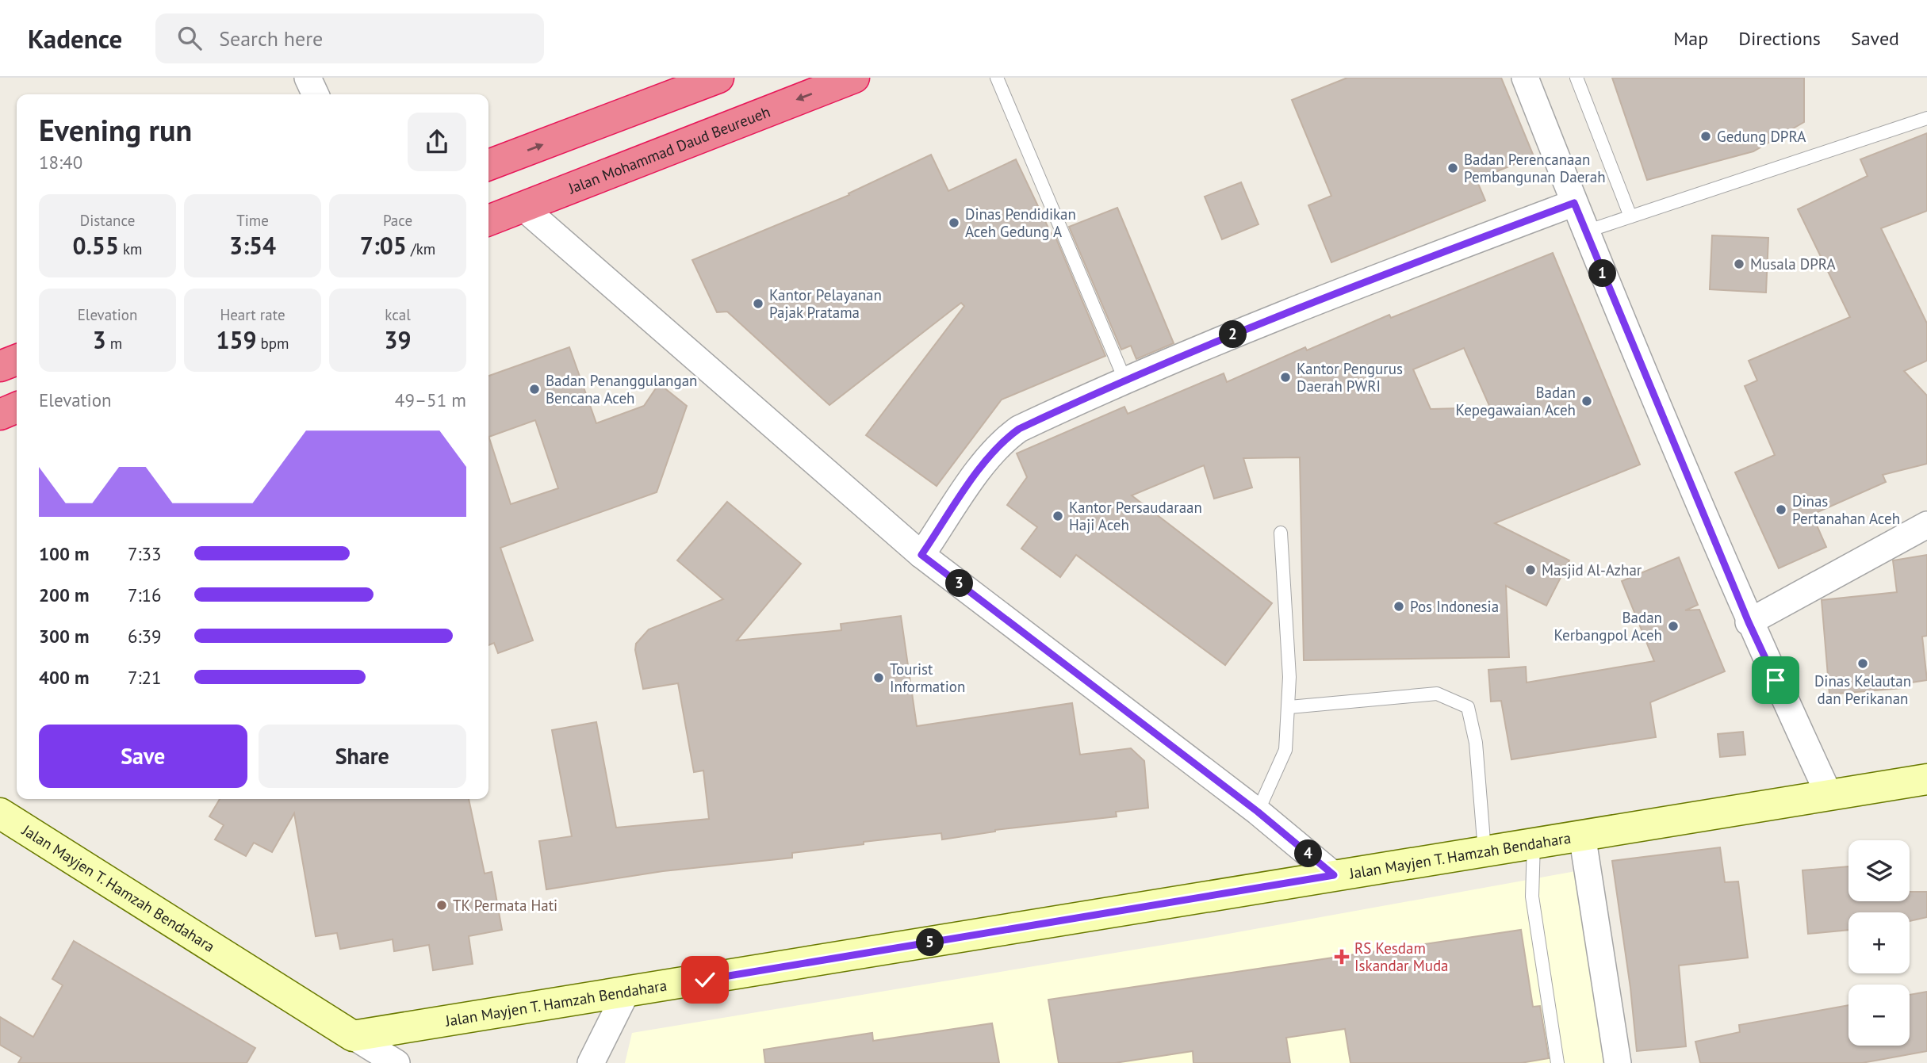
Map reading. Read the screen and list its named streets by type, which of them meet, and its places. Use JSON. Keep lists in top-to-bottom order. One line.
{"streets":{"highway":["Jalan Mohammad Daud Beureueh"],"street":["Jalan Mayjen T. Hamzah Bendahara"]},"places":{"other":["Gedung DPRA","Badan Perencanaan Pembangunan Daerah","Dinas Pendidikan Aceh Gedung A","Musala DPRA","Kantor Pelayanan Pajak Pratama","Kantor Pengurus Daerah PWRI","Badan Penanggulangan Bencana Aceh","Badan Kepegawaian Aceh","Dinas Pertanahan Aceh","Kantor Persaudaraan Haji Aceh","Masjid Al-Azhar","Pos Indonesia","Badan Kerbangpol Aceh","Dinas Kelautan dan Perikanan","Tourist Information","TK Permata Hati"],"health":["RS Kesdam Iskandar Muda"]},"page":{"header":"Kadence","search":"Search here","nav":["Map","Directions","Saved"],"heading":["Evening run","18:40"],"stats":[["Distance","0.55 km"],["Time","3:54"],["Pace","7:05 /km"],["Elevation","3 m"],["Heart rate","159 bpm"],["kcal","39"]],"pins":["1","2","3","4","5"],"chart":["Elevation","49–51 m"],"list":[{"name":"100 m","note":"7:33"},{"name":"200 m","note":"7:16"},{"name":"300 m","note":"6:39"},{"name":"400 m","note":"7:21"}],"buttons":["Save","Share"],"map_buttons":["+","−"]}}
